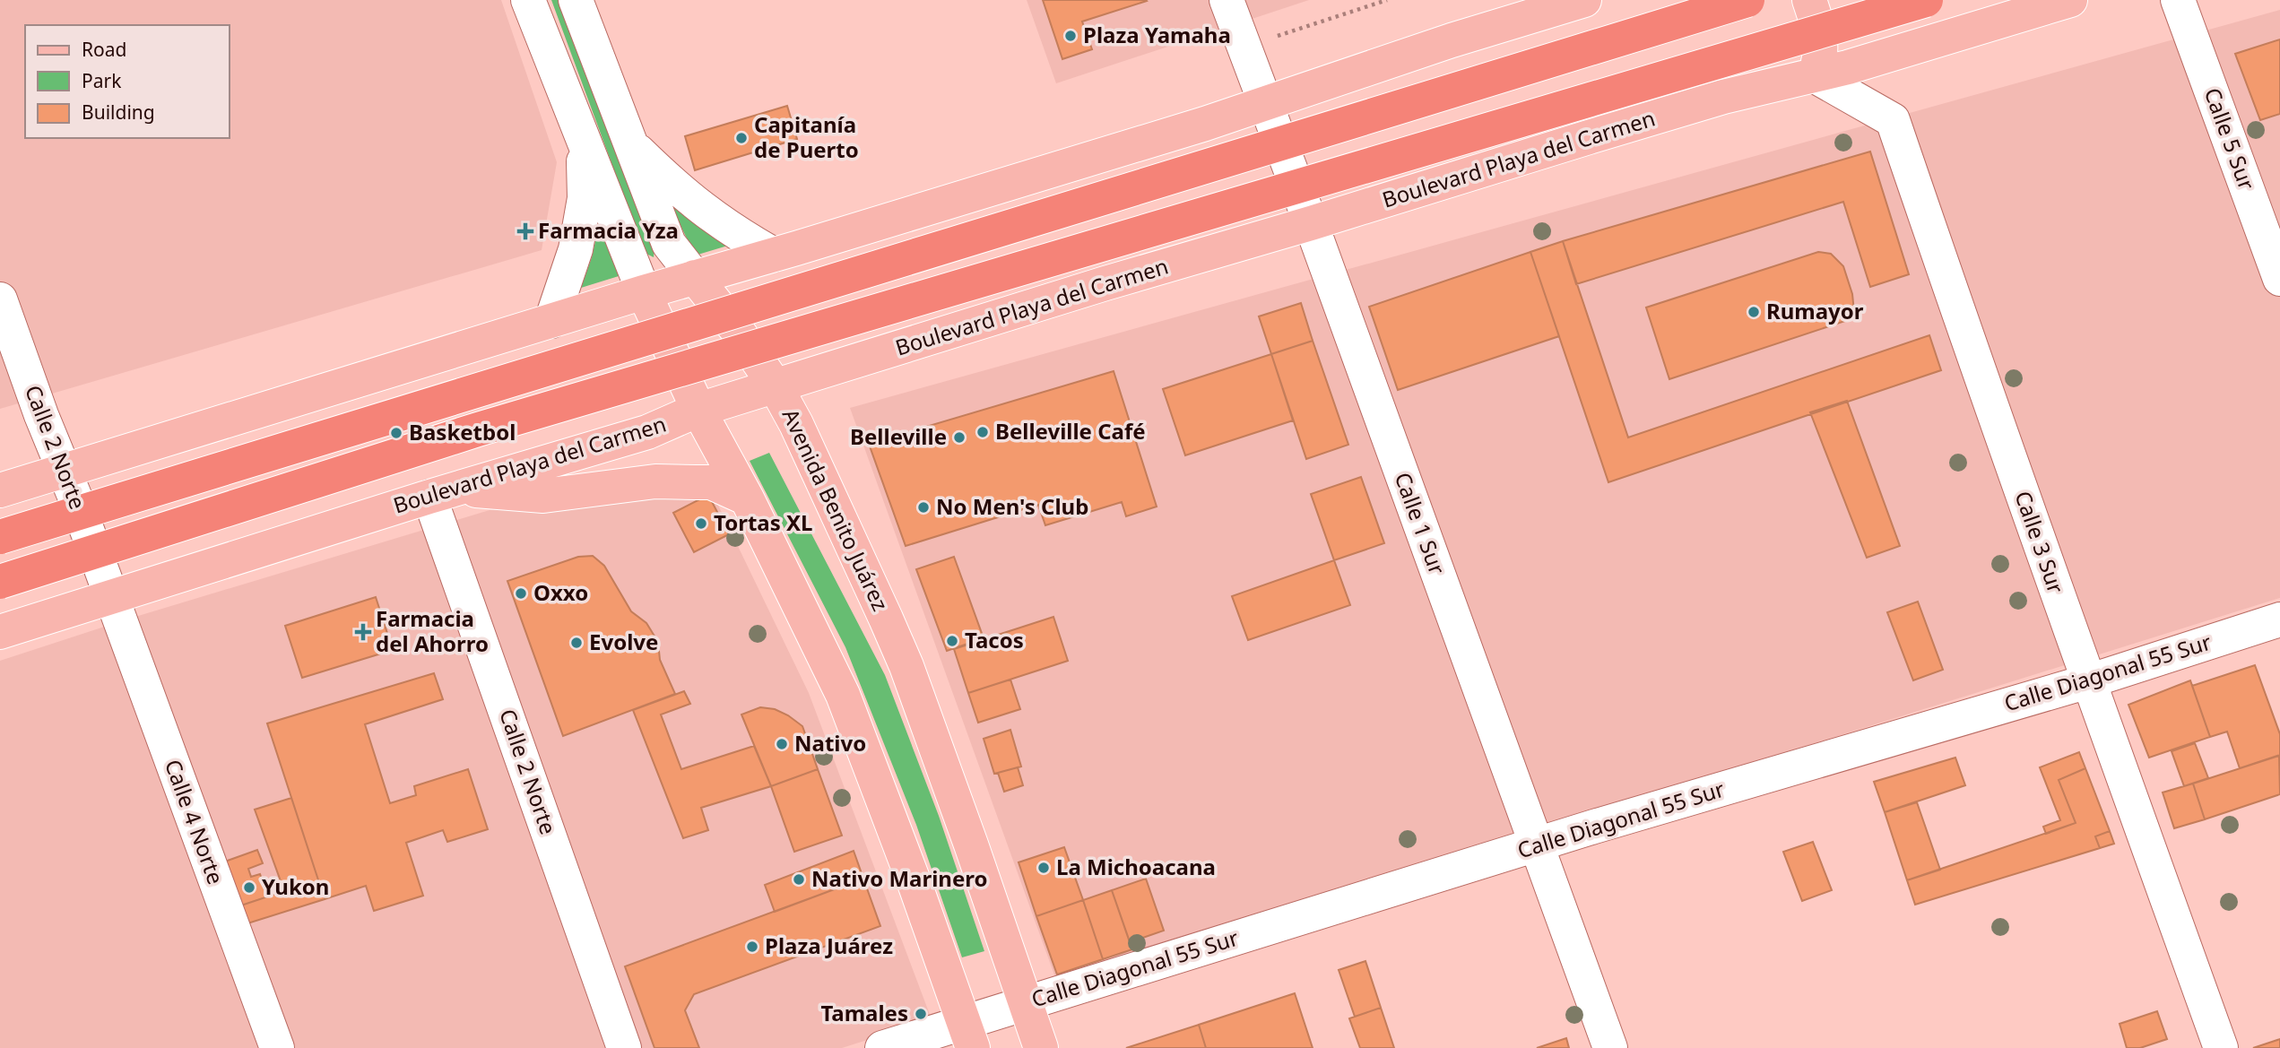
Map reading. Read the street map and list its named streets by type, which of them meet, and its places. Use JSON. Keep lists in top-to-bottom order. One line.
{"streets":{"main road":["Boulevard Playa del Carmen","Avenida Benito Juárez"],"street":["Calle 5 Sur","Calle 2 Norte","Calle 1 Sur","Calle 3 Sur","Calle Diagonal 55 Sur","Calle 4 Norte"]},"crossings":[["Boulevard Playa del Carmen","Calle 2 Norte"],["Boulevard Playa del Carmen","Avenida Benito Juárez"],["Boulevard Playa del Carmen","Calle 1 Sur"],["Boulevard Playa del Carmen","Calle 3 Sur"],["Boulevard Playa del Carmen","Calle 4 Norte"],["Calle 2 Norte","Calle 4 Norte"],["Avenida Benito Juárez","Calle Diagonal 55 Sur"],["Calle 1 Sur","Calle Diagonal 55 Sur"],["Calle 3 Sur","Calle Diagonal 55 Sur"]],"places":{"other":["Plaza Yamaha","Capitanía de Puerto","Rumayor","Belleville Café","Basketbol","Belleville","No Men's Club","Tortas XL","Oxxo","Tacos","Evolve","Nativo","La Michoacana","Nativo Marinero","Yukon","Plaza Juárez","Tamales"],"health":["Farmacia Yza","Farmacia del Ahorro"]},"legend":["Road","Park","Building"]}
